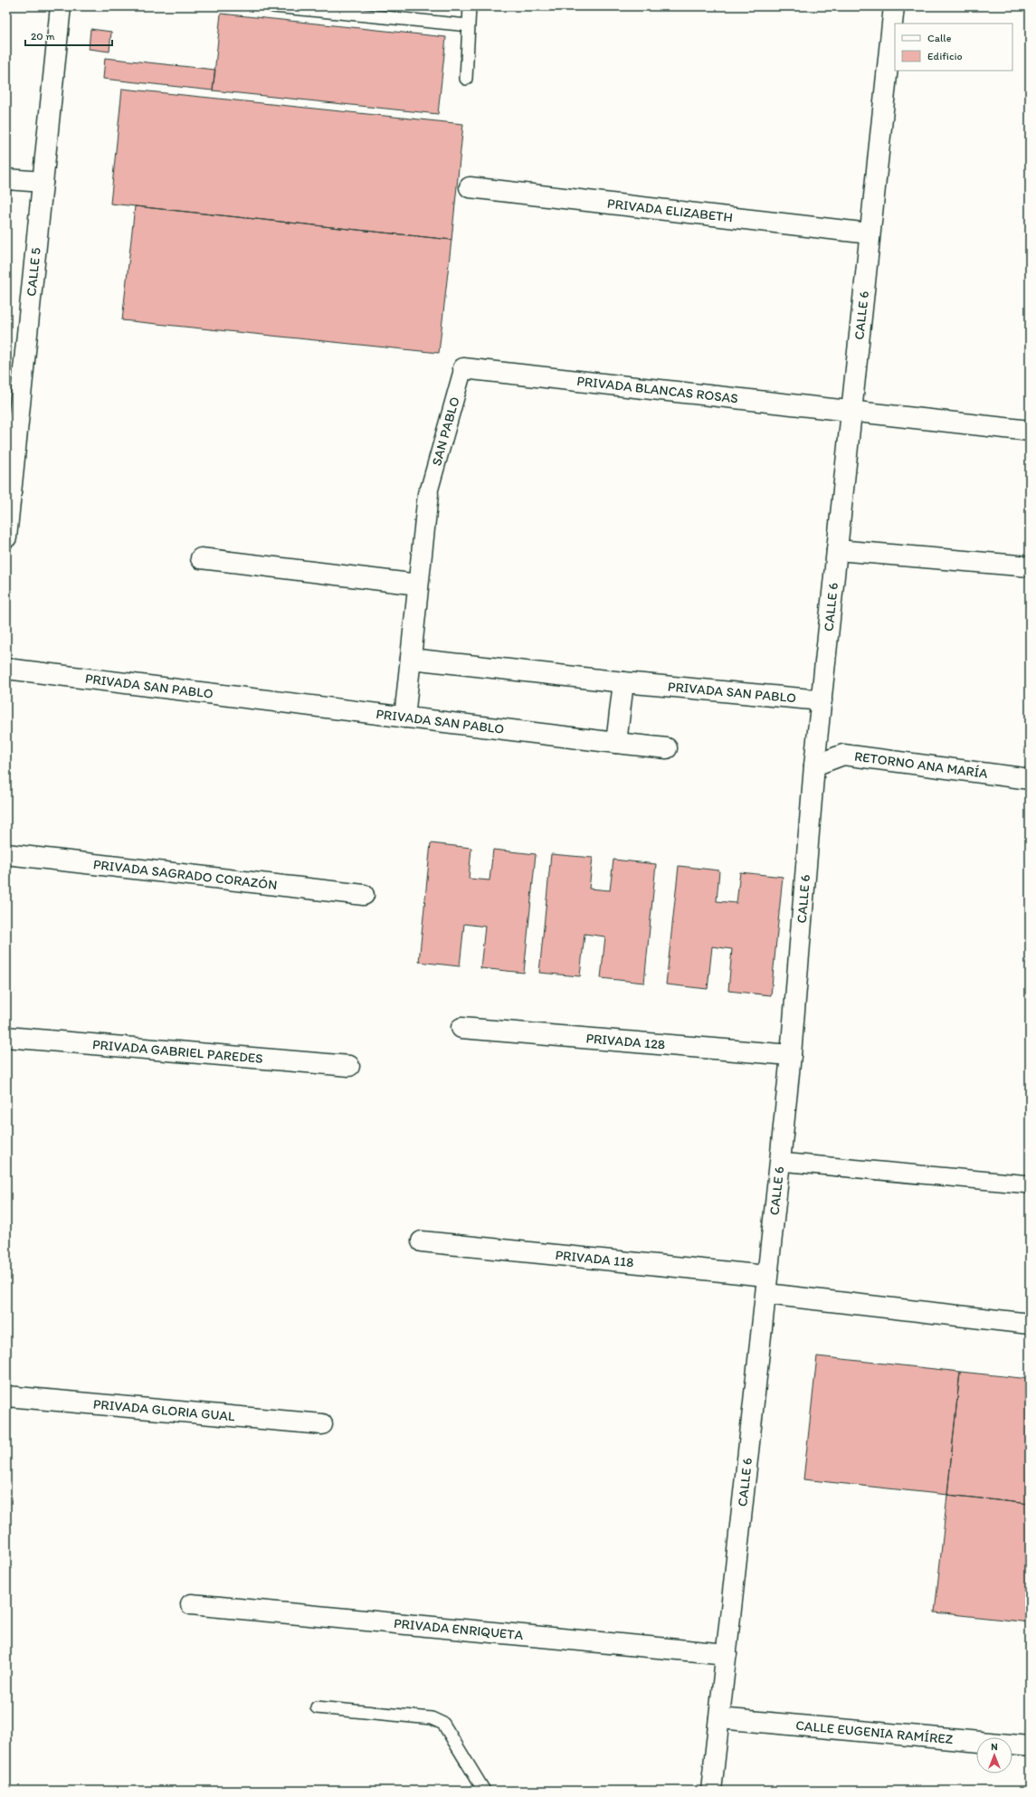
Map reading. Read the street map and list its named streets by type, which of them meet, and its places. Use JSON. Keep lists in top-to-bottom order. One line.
{"streets":{"street":["PRIVADA ELIZABETH","CALLE 5","CALLE 6","PRIVADA BLANCAS ROSAS","SAN PABLO","PRIVADA SAN PABLO","RETORNO ANA MARÍA","PRIVADA SAGRADO CORAZÓN","PRIVADA 128","PRIVADA GABRIEL PAREDES","PRIVADA 118","PRIVADA GLORIA GUAL","PRIVADA ENRIQUETA","CALLE EUGENIA RAMÍREZ"]},"crossings":[["PRIVADA ELIZABETH","CALLE 6"],["CALLE 6","PRIVADA BLANCAS ROSAS"],["CALLE 6","PRIVADA SAN PABLO"],["CALLE 6","RETORNO ANA MARÍA"],["CALLE 6","PRIVADA 128"],["CALLE 6","PRIVADA 118"],["CALLE 6","PRIVADA ENRIQUETA"],["CALLE 6","CALLE EUGENIA RAMÍREZ"],["PRIVADA BLANCAS ROSAS","SAN PABLO"]],"legend":["Calle","Edificio"],"scale_bar":"20 m","north":"top"}
